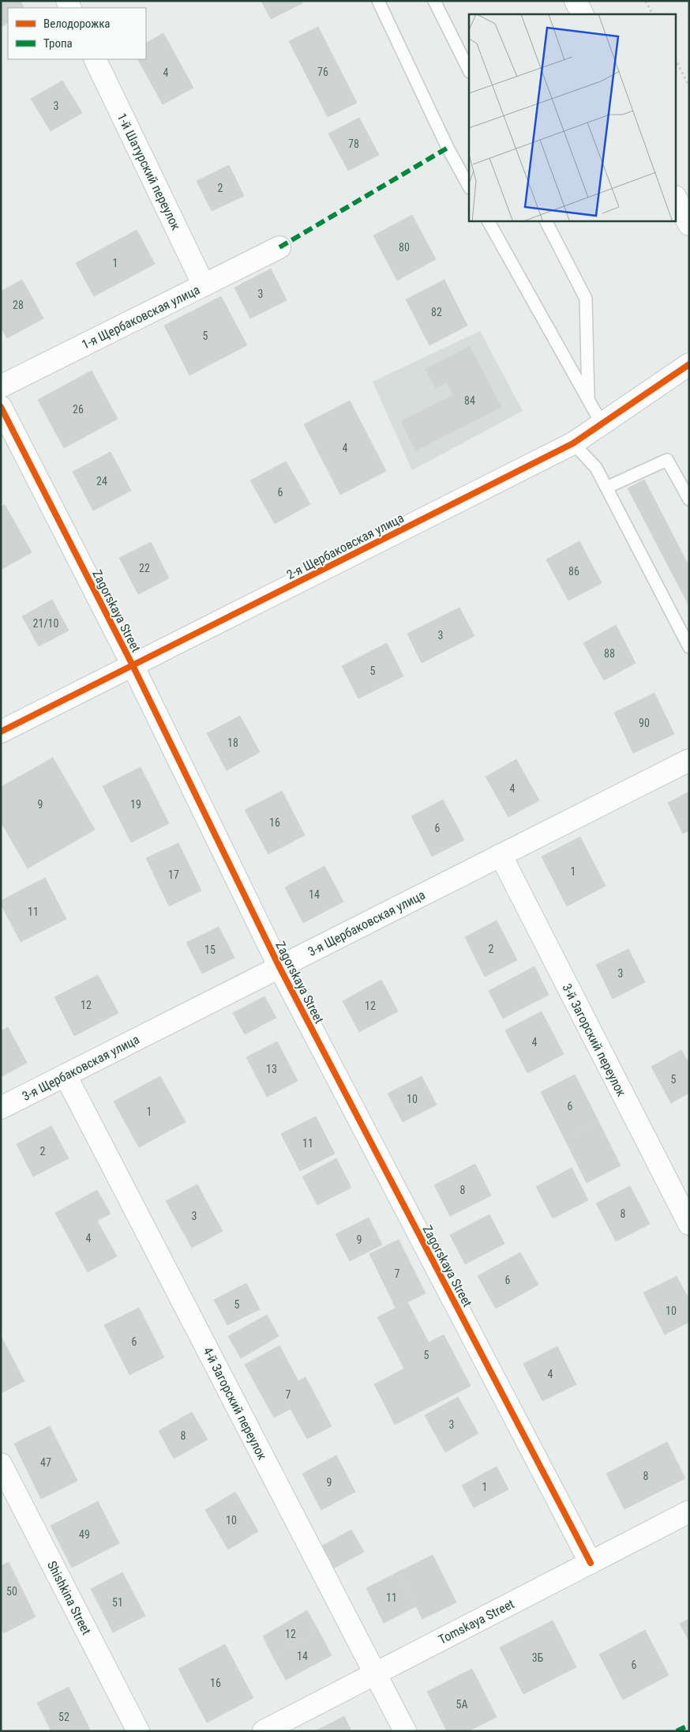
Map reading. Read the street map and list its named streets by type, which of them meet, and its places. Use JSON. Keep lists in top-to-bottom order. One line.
{"streets":{"street":["1-й Шатурский переулок","1-я Щербаковская улица","2-я Щербаковская улица","Zagorskaya Street","3-я Щербаковская улица","3-й Загорский переулок","4-й Загорский переулок","Shishkina Street","Tomskaya Street"]},"crossings":[["1-й Шатурский переулок","1-я Щербаковская улица"],["2-я Щербаковская улица","Zagorskaya Street"],["Zagorskaya Street","3-я Щербаковская улица"],["Zagorskaya Street","Tomskaya Street"],["3-я Щербаковская улица","3-й Загорский переулок"],["3-я Щербаковская улица","4-й Загорский переулок"],["4-й Загорский переулок","Tomskaya Street"]],"house_numbers":["76","4","3","78","2","80","1","3","28","82","5","84","26","4","24","6","22","86","21/10","3","88","5","90","18","4","9","19","16","6","1","17","14","11","2","15","3","12","12","4","13","5","10","6","1","11","2","8","8","3","4","9","7","6","5","10","6","5","4","7","3","8","47","8","9","1","10","49","50","11","51","12","14","3Б","6","16","5А","52"],"legend":["Велодорожка","Тропа"]}
